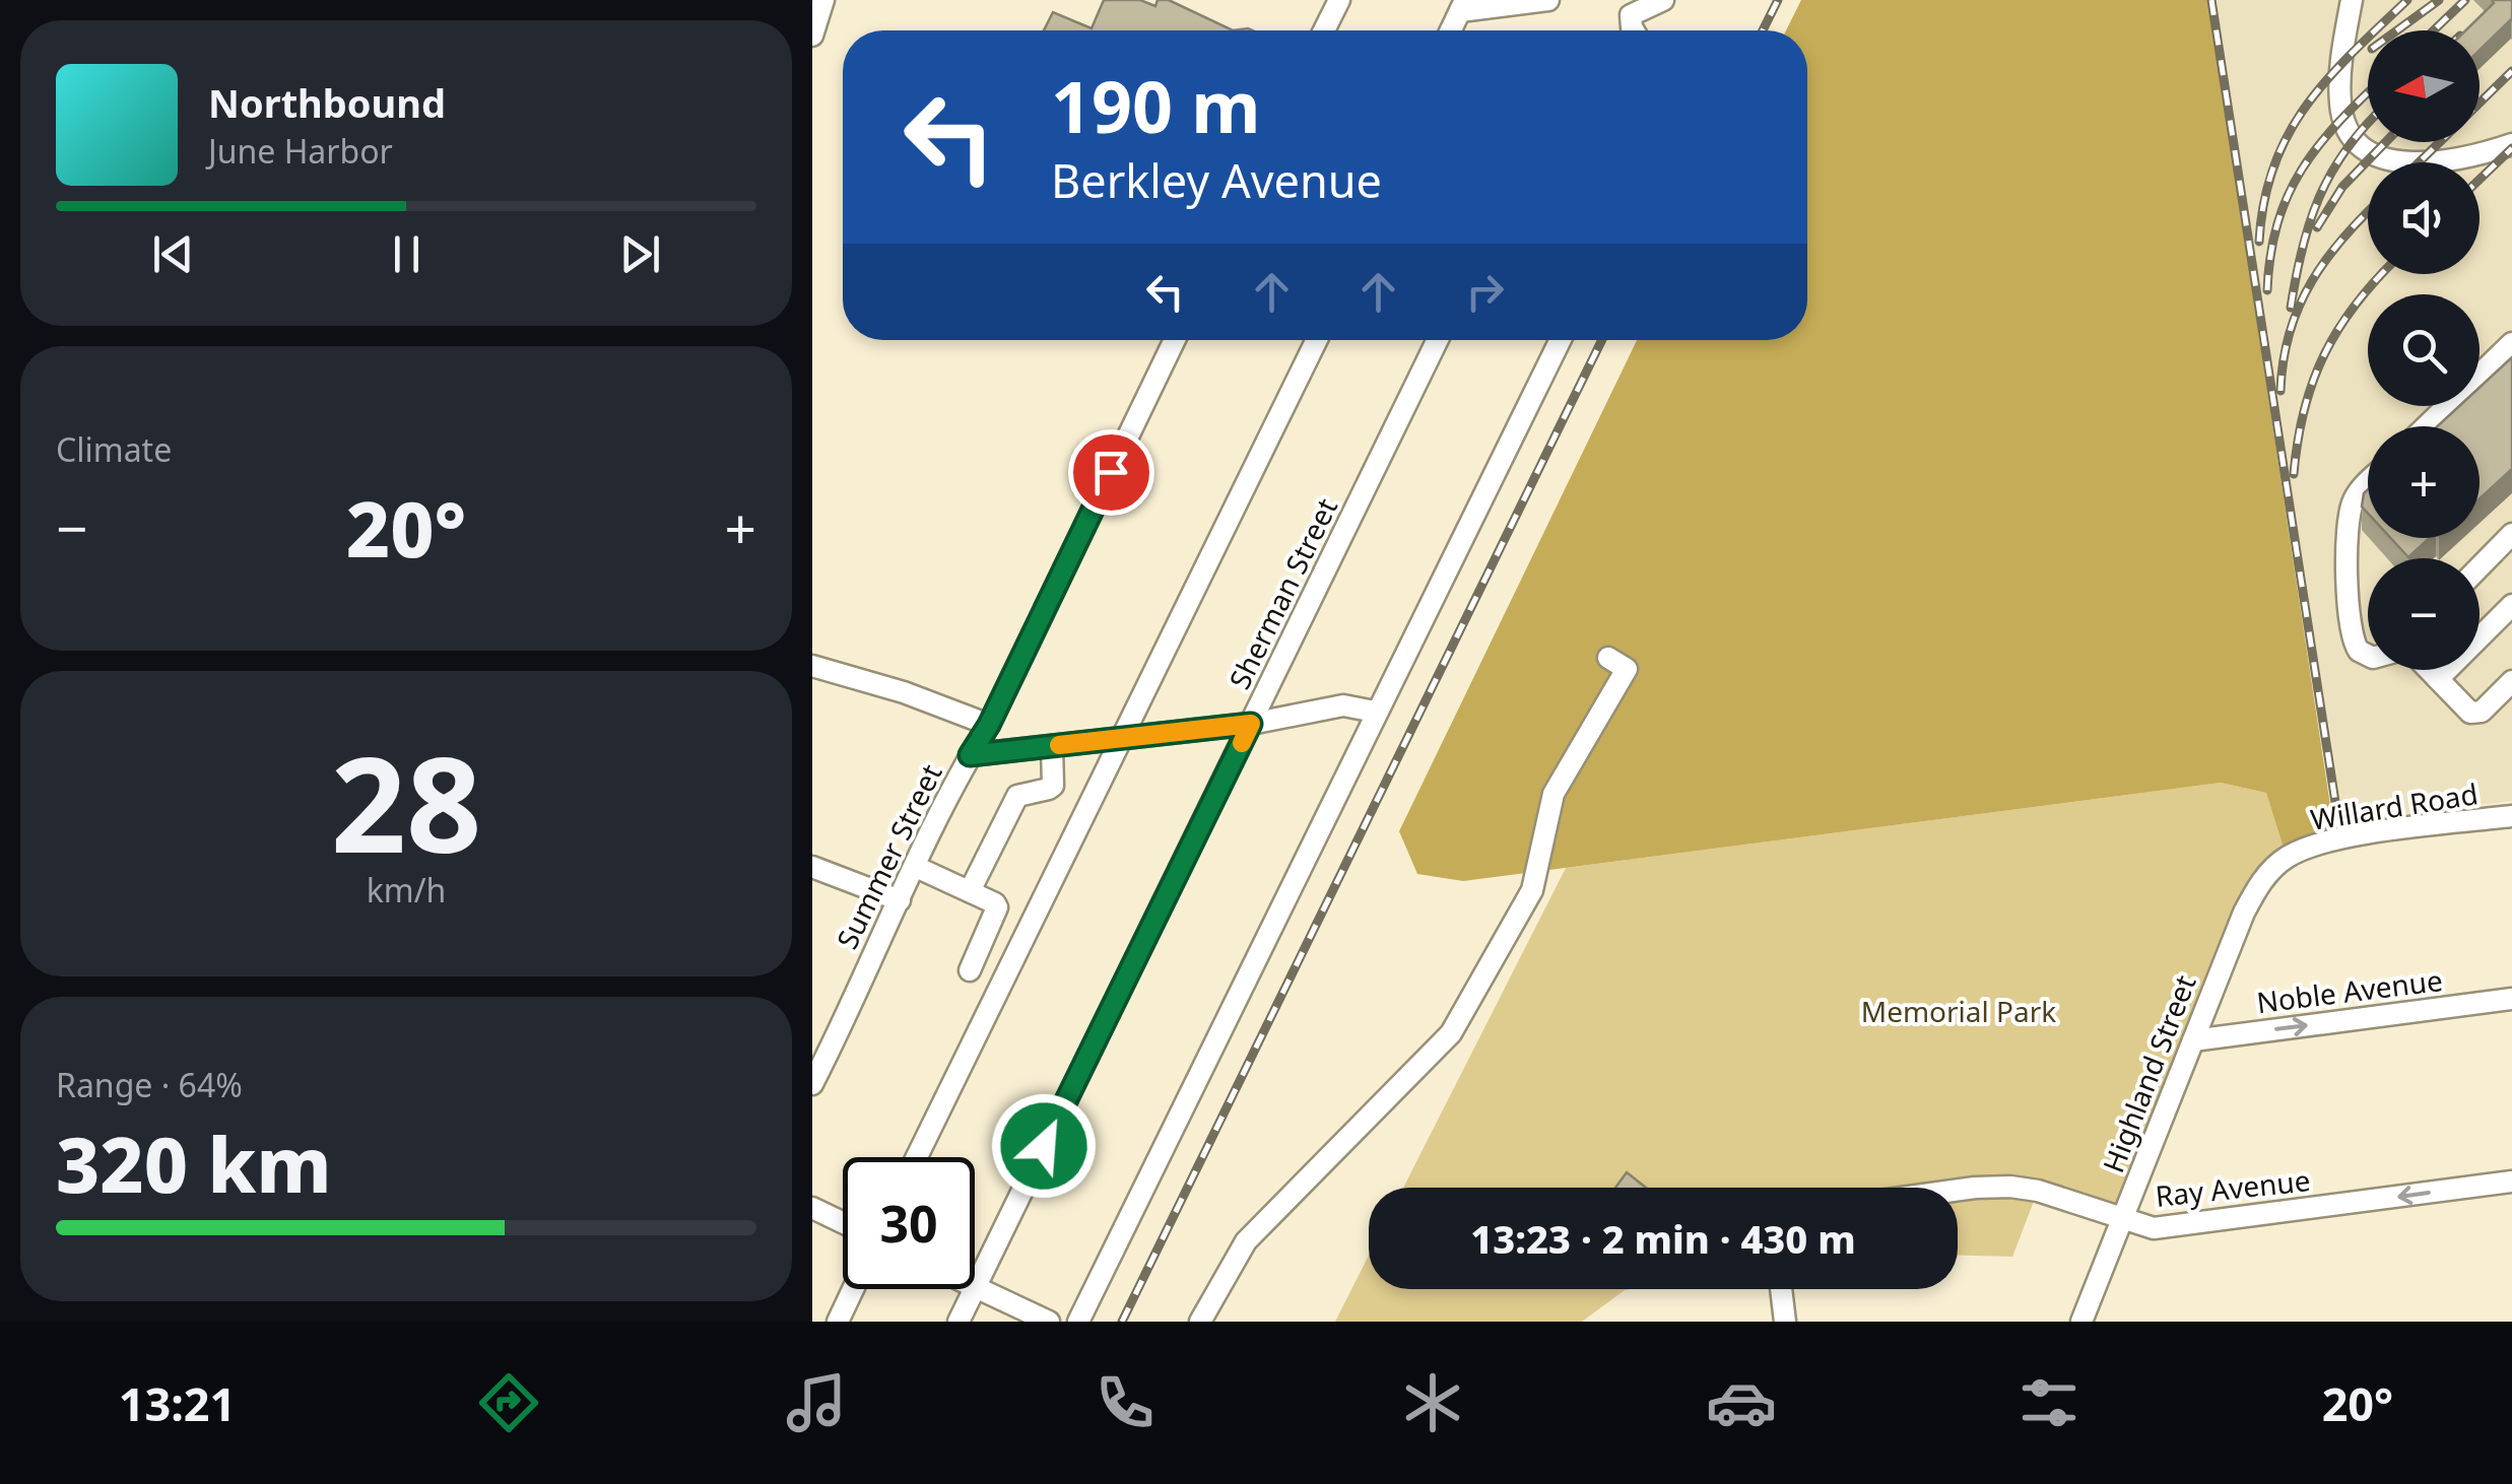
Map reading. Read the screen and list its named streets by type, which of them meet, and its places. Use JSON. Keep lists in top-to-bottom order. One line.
{"streets":{"street":["Sherman Street","Willard Road","Summer Street","Noble Avenue","Highland Street","Ray Avenue"]},"crossings":[["Willard Road","Highland Street"],["Noble Avenue","Highland Street"],["Highland Street","Ray Avenue"]],"one_way":["Noble Avenue","Ray Avenue"],"parks":["Memorial Park"],"north":"left","page":{"map_buttons":["+","−"],"turn":["190 m","Berkley Avenue"],"song":["Northbound","June Harbor"],"tile":["Climate",["28","km/h"],["Range · 64%","320 km"]],"heat":["−","20°","+"],"limit":"30","trip":"13:23 · 2 min · 430 m","tabs":["13:21","20°"]}}
